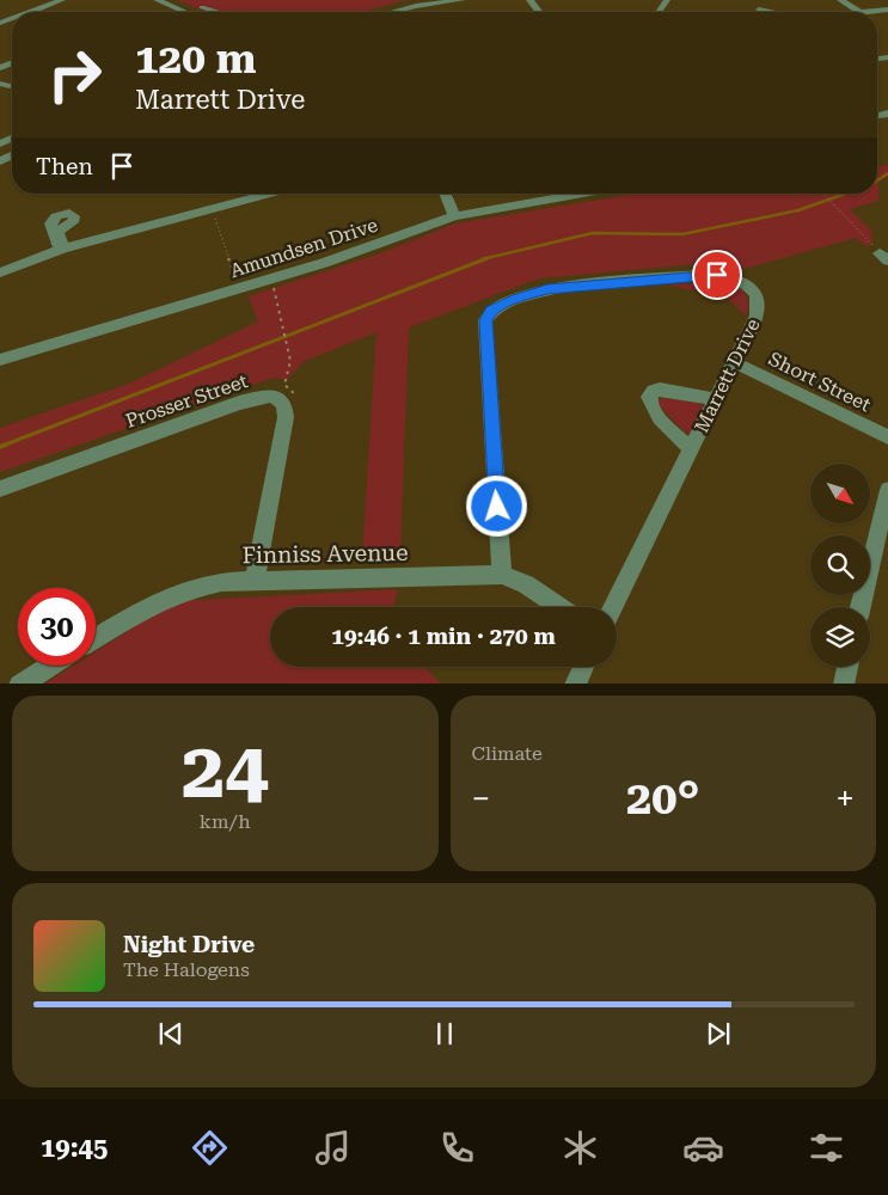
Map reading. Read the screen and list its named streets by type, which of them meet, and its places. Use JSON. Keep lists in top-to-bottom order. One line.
{"streets":{"street":["Amundsen Drive","Marrett Drive","Short Street","Prosser Street","Finniss Avenue"]},"crossings":[["Marrett Drive","Short Street"],["Marrett Drive","Finniss Avenue"],["Prosser Street","Finniss Avenue"]],"north":"bottom right","page":{"turn":["120 m","Marrett Drive"],"then":"Then","limit":"30","trip":"19:46 · 1 min · 270 m","tile":[["24","km/h"],"Climate"],"heat":["−","20°","+"],"song":["Night Drive","The Halogens"],"tabs":"19:45"}}
